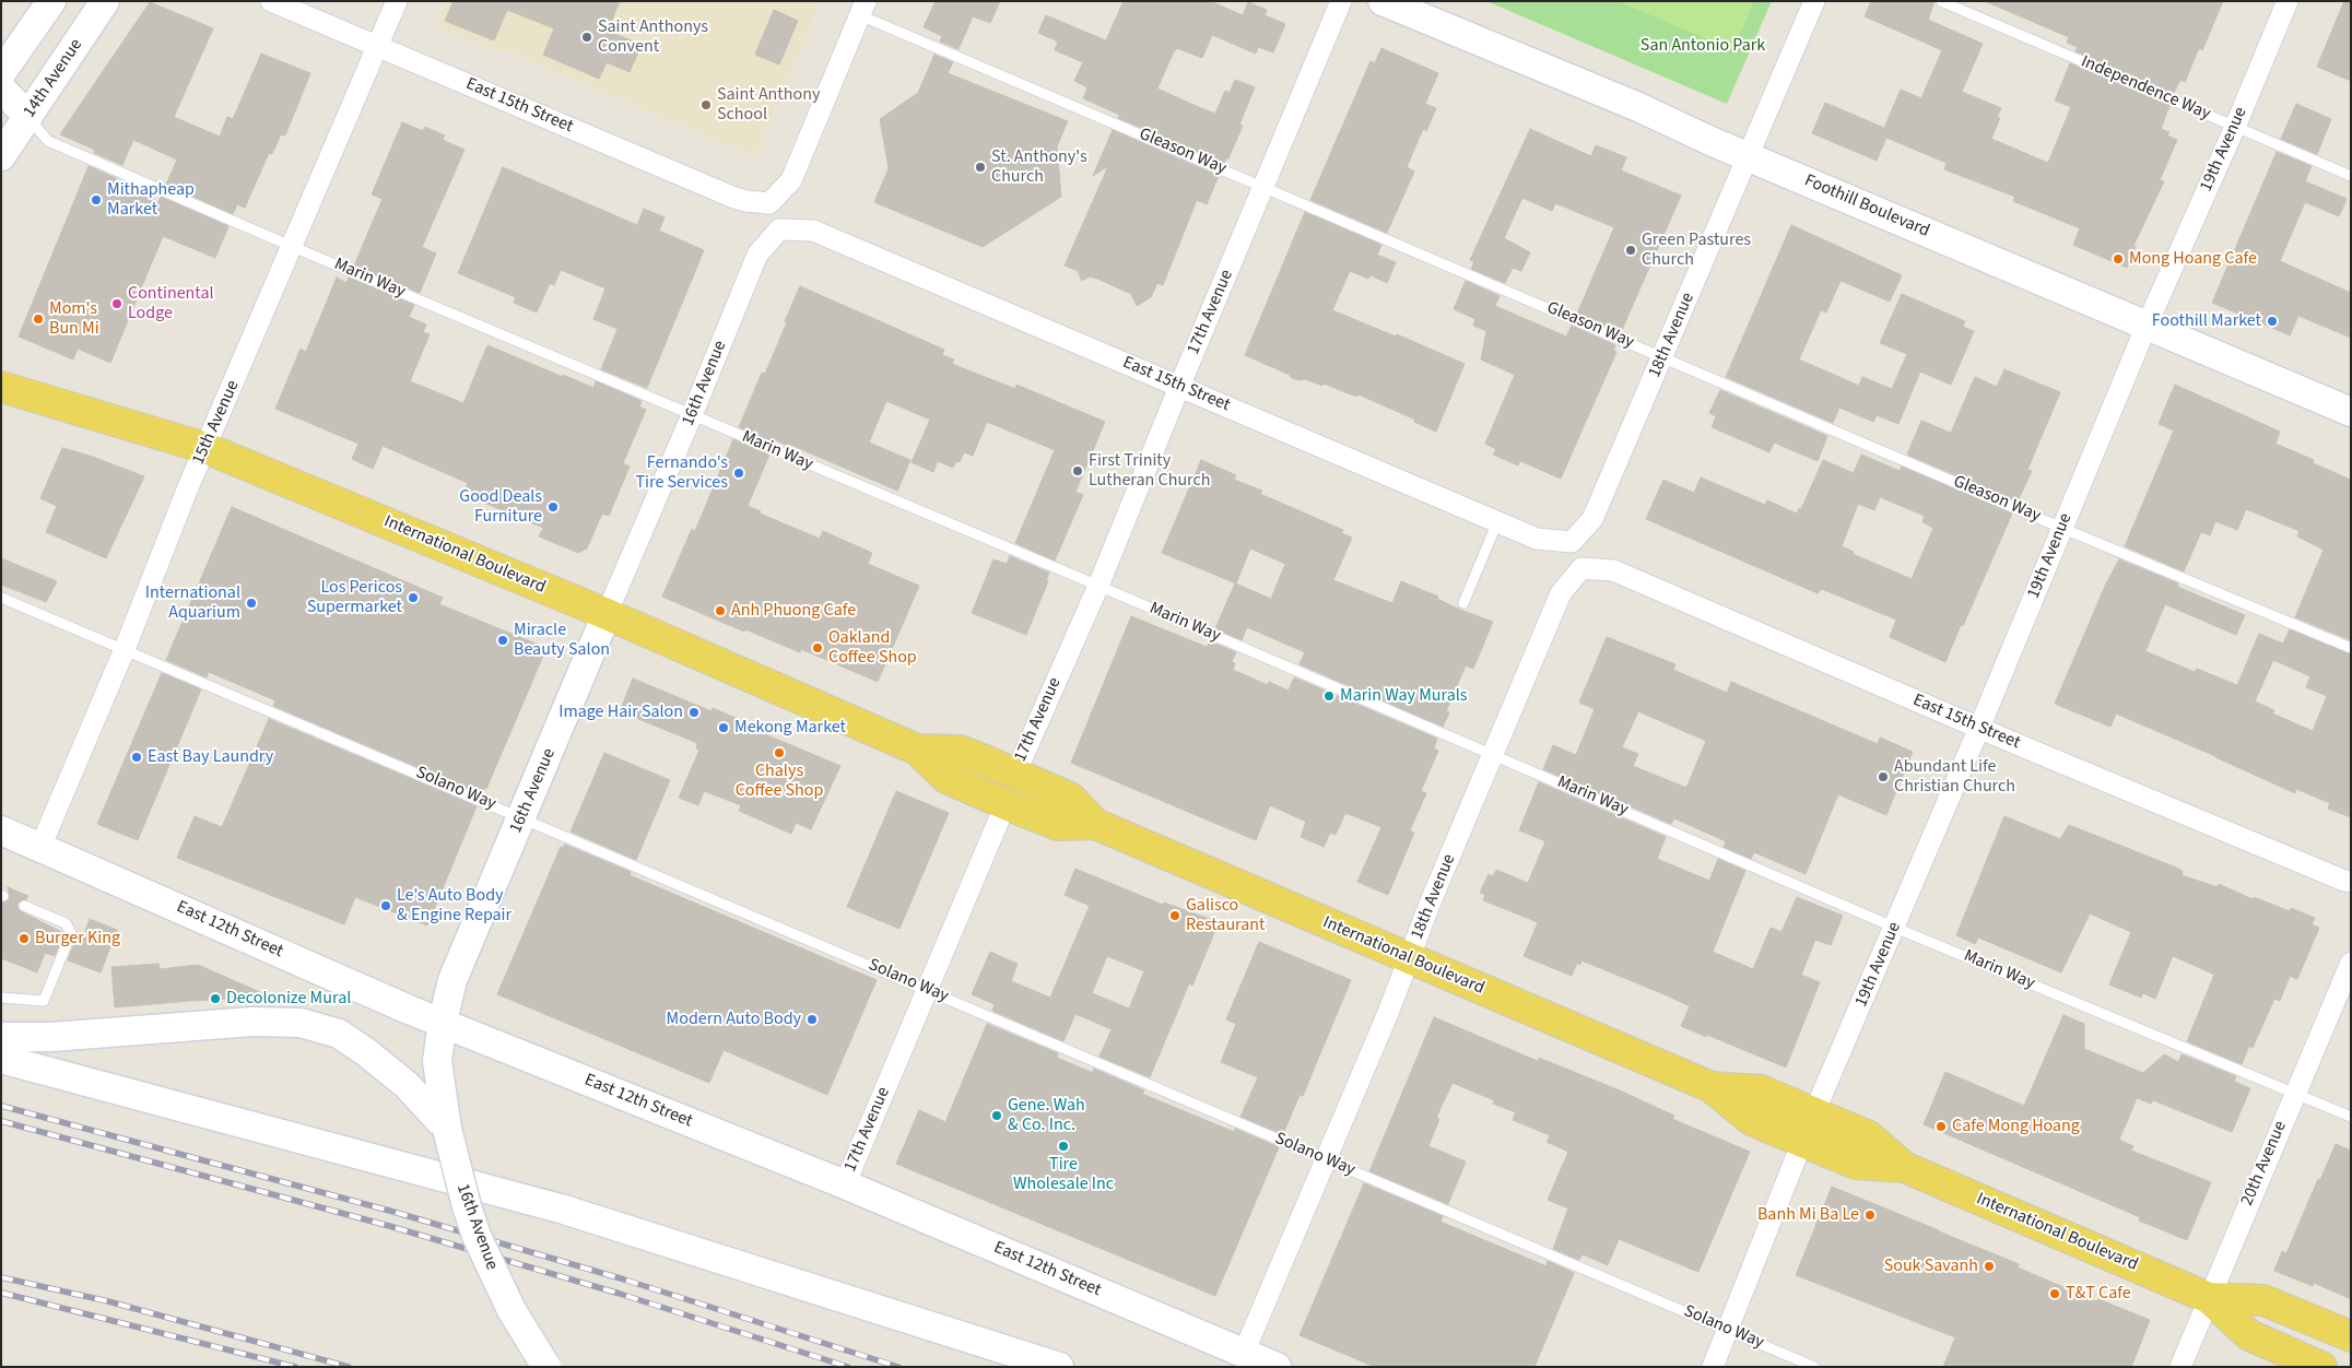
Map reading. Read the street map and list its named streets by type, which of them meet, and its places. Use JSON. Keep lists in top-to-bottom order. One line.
{"streets":{"main road":["14th Avenue","Foothill Boulevard","16th Avenue","International Boulevard","East 12th Street"],"street":["East 15th Street","19th Avenue","17th Avenue","18th Avenue","15th Avenue","20th Avenue"],"lane":["Independence Way","Gleason Way","Marin Way","Solano Way"]},"crossings":[["14th Avenue","Marin Way"],["Independence Way","19th Avenue"],["East 15th Street","19th Avenue"],["East 15th Street","Gleason Way"],["East 15th Street","17th Avenue"],["East 15th Street","18th Avenue"],["East 15th Street","16th Avenue"],["East 15th Street","15th Avenue"],["19th Avenue","Gleason Way"],["19th Avenue","Foothill Boulevard"],["19th Avenue","Marin Way"],["19th Avenue","International Boulevard"],["Gleason Way","17th Avenue"],["Gleason Way","18th Avenue"],["Foothill Boulevard","18th Avenue"],["Marin Way","17th Avenue"],["Marin Way","18th Avenue"],["Marin Way","16th Avenue"],["Marin Way","15th Avenue"],["Marin Way","20th Avenue"],["17th Avenue","International Boulevard"],["17th Avenue","Solano Way"],["17th Avenue","East 12th Street"],["18th Avenue","International Boulevard"],["18th Avenue","Solano Way"],["18th Avenue","East 12th Street"],["16th Avenue","International Boulevard"],["16th Avenue","Solano Way"],["16th Avenue","East 12th Street"],["15th Avenue","International Boulevard"],["15th Avenue","Solano Way"],["15th Avenue","East 12th Street"],["International Boulevard","20th Avenue"]],"parks":["San Antonio Park"],"places":["Saint Anthonys Convent","Saint Anthony School","St. Anthony's Church","Mithapheap Market","Green Pastures Church","Mong Hoang Cafe","Continental Lodge","Mom's Bun Mi","Foothill Market","First Trinity Lutheran Church","Fernando's Tire Services","Good Deals Furniture","Los Pericos Supermarket","International Aquarium","Anh Phuong Cafe","Miracle Beauty Salon","Oakland Coffee Shop","Marin Way Murals","Image Hair Salon","Mekong Market","Chalys Coffee Shop","East Bay Laundry","Abundant Life Christian Church","Le’s Auto Body & Engine Repair","Galisco Restaurant","Burger King","Decolonize Mural","Modern Auto Body","Gene. Wah & Co. Inc.","Cafe Mong Hoang","Tire Wholesale Inc","Banh Mi Ba Le","Souk Savanh","T&T Cafe"]}
